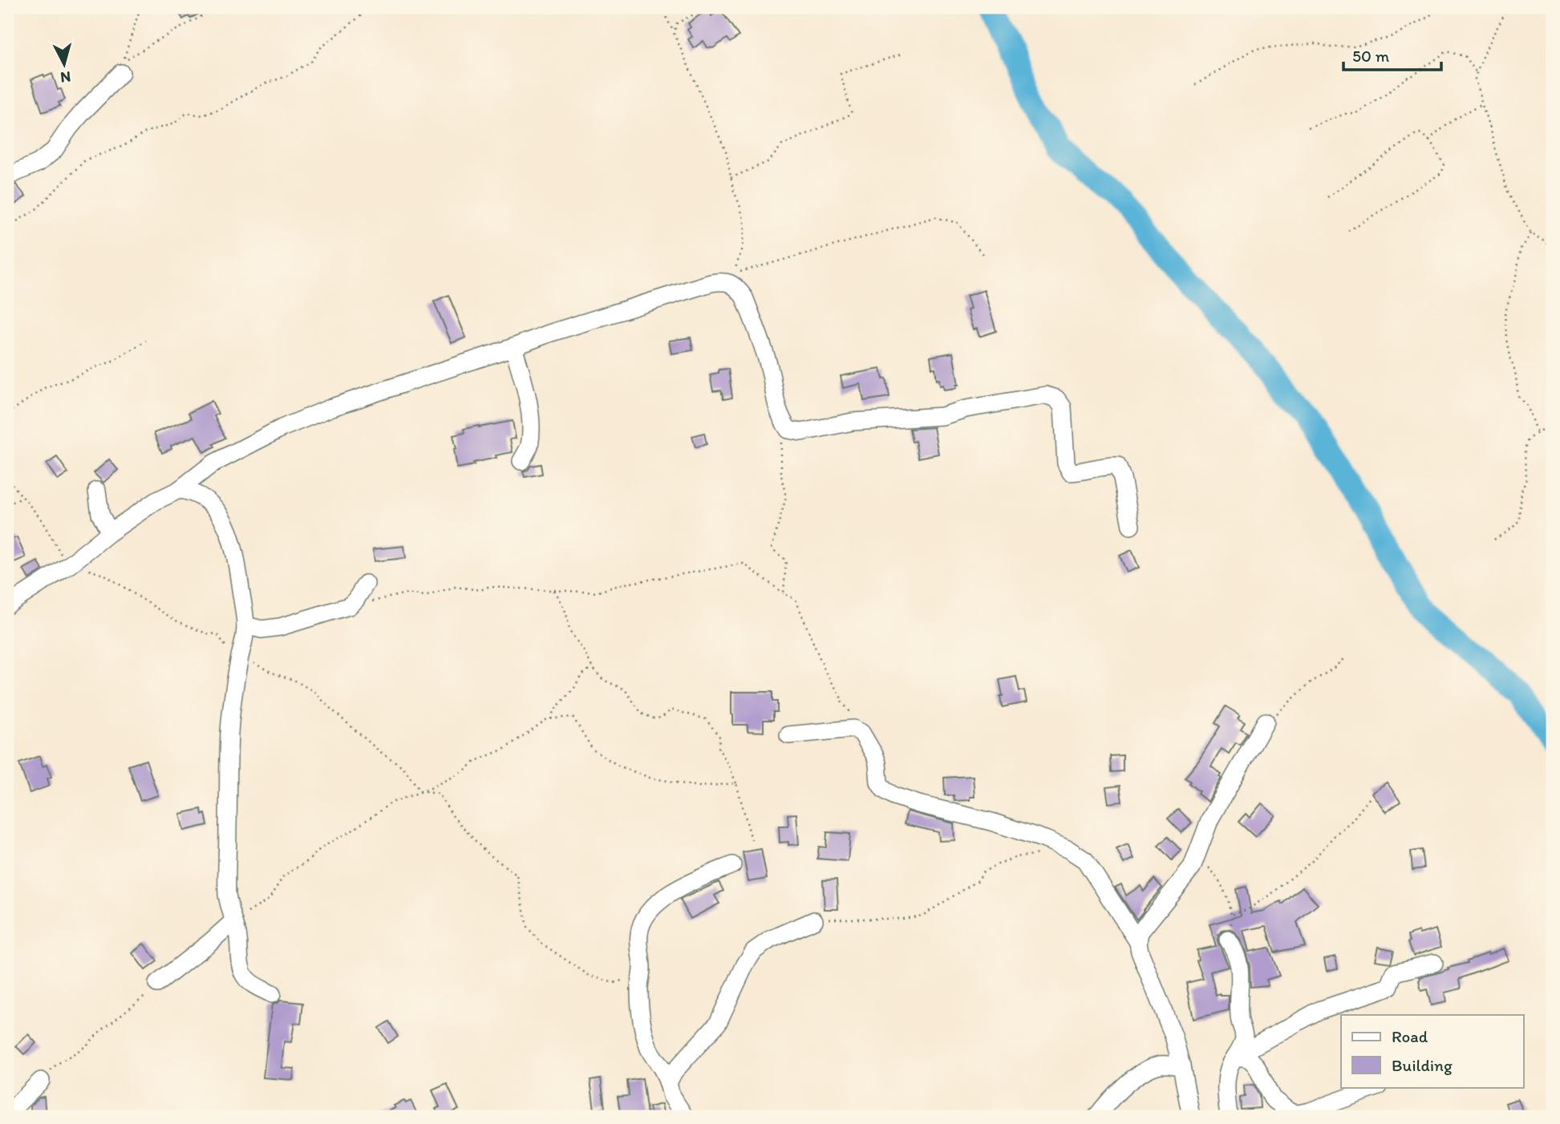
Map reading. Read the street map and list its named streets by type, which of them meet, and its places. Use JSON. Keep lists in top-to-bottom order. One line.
{"legend":["Road","Building"],"scale_bar":"50 m","north":"bottom"}
